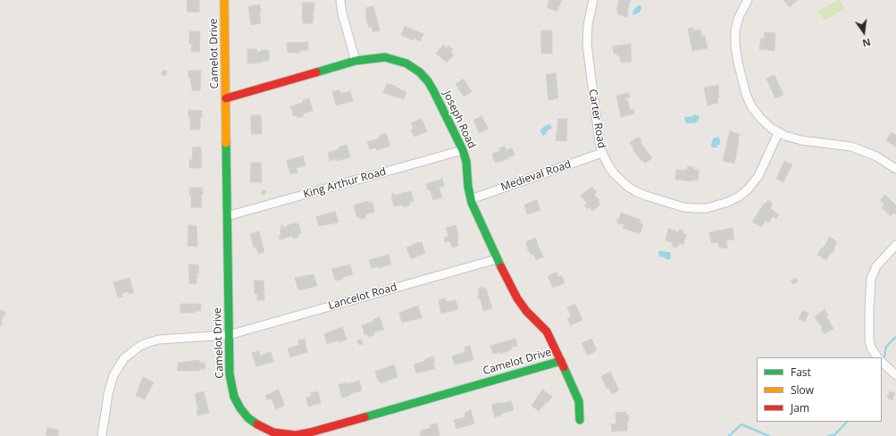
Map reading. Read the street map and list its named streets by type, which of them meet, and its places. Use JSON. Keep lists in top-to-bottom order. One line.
{"streets":{"street":["Camelot Drive","Carter Road","Joseph Road","Medieval Road","King Arthur Road","Lancelot Road"]},"crossings":[["Camelot Drive","Joseph Road"],["Camelot Drive","King Arthur Road"],["Camelot Drive","Lancelot Road"],["Carter Road","Medieval Road"],["Joseph Road","Medieval Road"],["Joseph Road","King Arthur Road"],["Joseph Road","Lancelot Road"]],"legend":["Fast","Slow","Jam"],"north":"bottom"}
